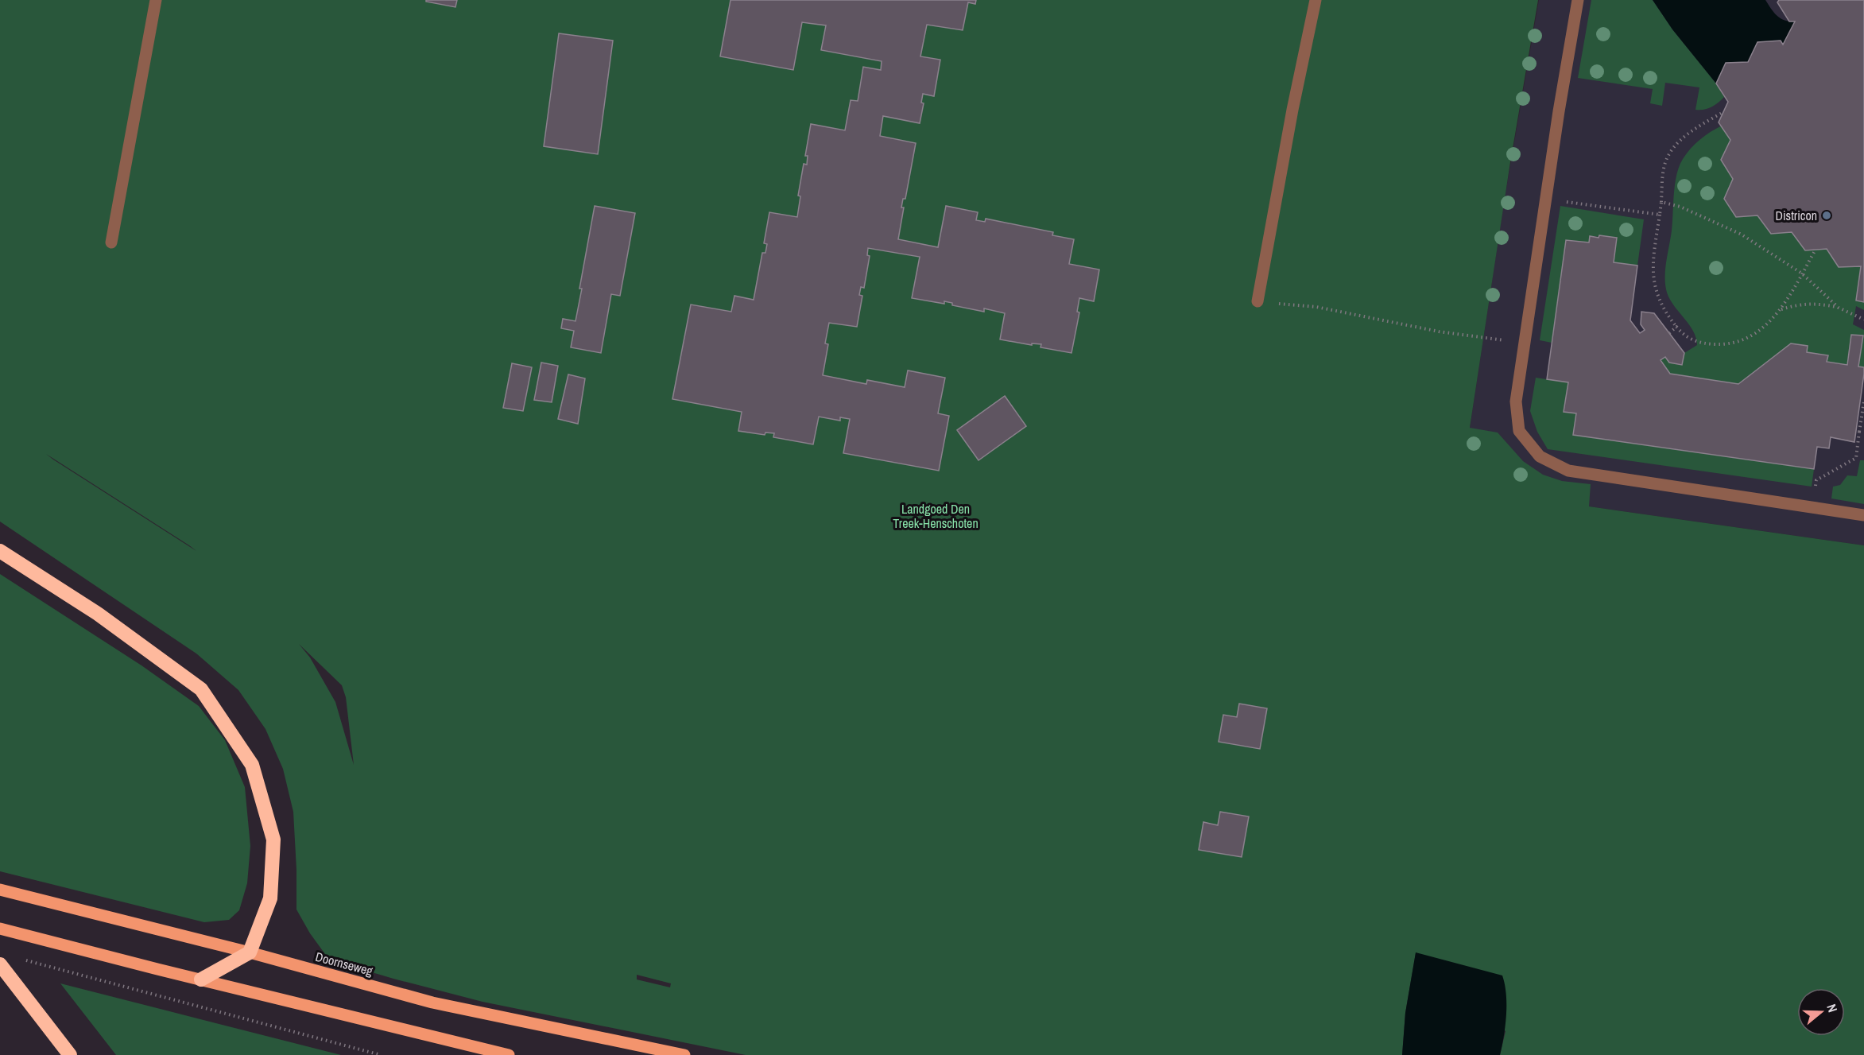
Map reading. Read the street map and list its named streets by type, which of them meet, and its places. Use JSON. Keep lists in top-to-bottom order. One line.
{"streets":{"main road":["Doornseweg"]},"parks":["Landgoed Den Treek-Henschoten"],"places":["Districon"],"north":"right"}
